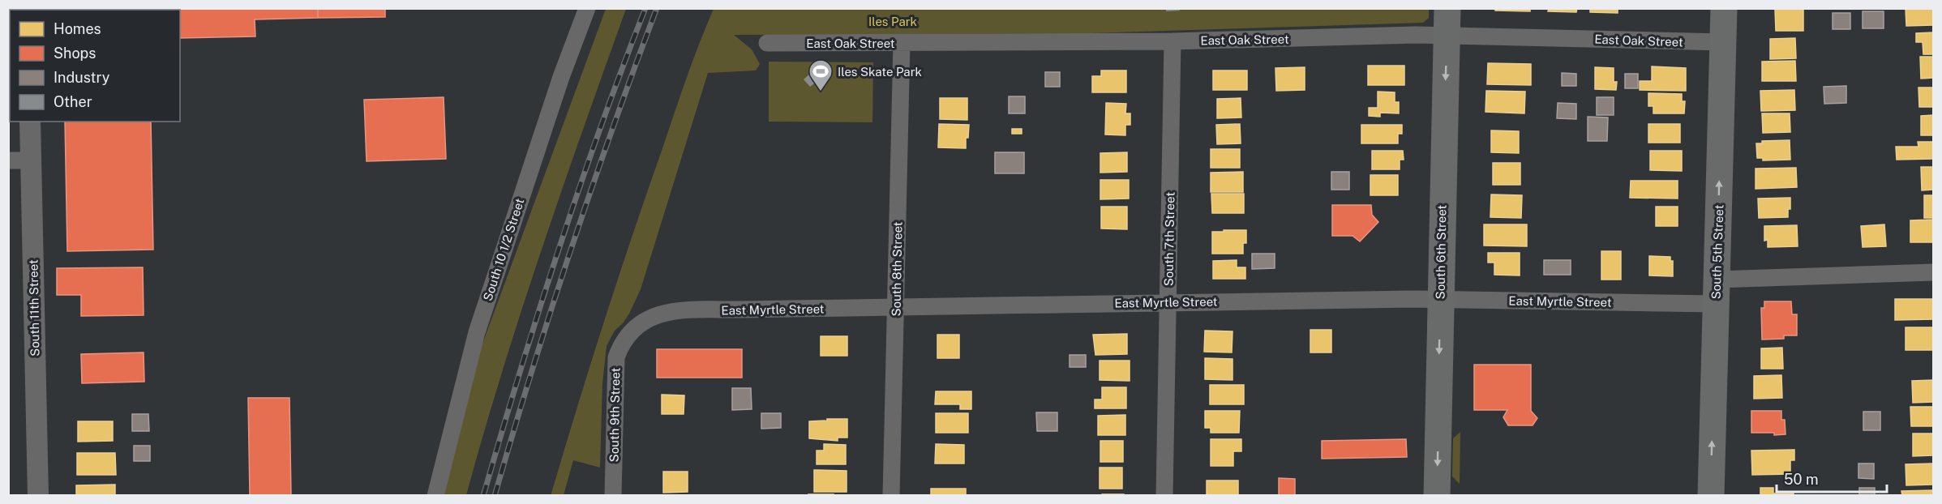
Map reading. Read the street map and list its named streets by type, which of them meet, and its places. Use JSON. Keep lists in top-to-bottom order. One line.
{"streets":{"main road":["South 6th Street","South 5th Street"],"street":["East Oak Street","South 7th Street","South 10 1/2 Street","South 8th Street","East Myrtle Street","South 11th Street","South 9th Street"]},"crossings":[["East Oak Street","South 7th Street"],["East Oak Street","South 6th Street"],["East Oak Street","South 5th Street"],["East Oak Street","South 8th Street"],["South 7th Street","East Myrtle Street"],["South 6th Street","East Myrtle Street"],["South 5th Street","East Myrtle Street"],["South 8th Street","East Myrtle Street"],["East Myrtle Street","South 9th Street"]],"one_way":["South 6th Street","South 5th Street"],"parks":["Iles Park"],"places":{"sports":["Iles Skate Park"]},"legend":["Homes","Shops","Industry","Other"],"scale_bar":"50 m"}
